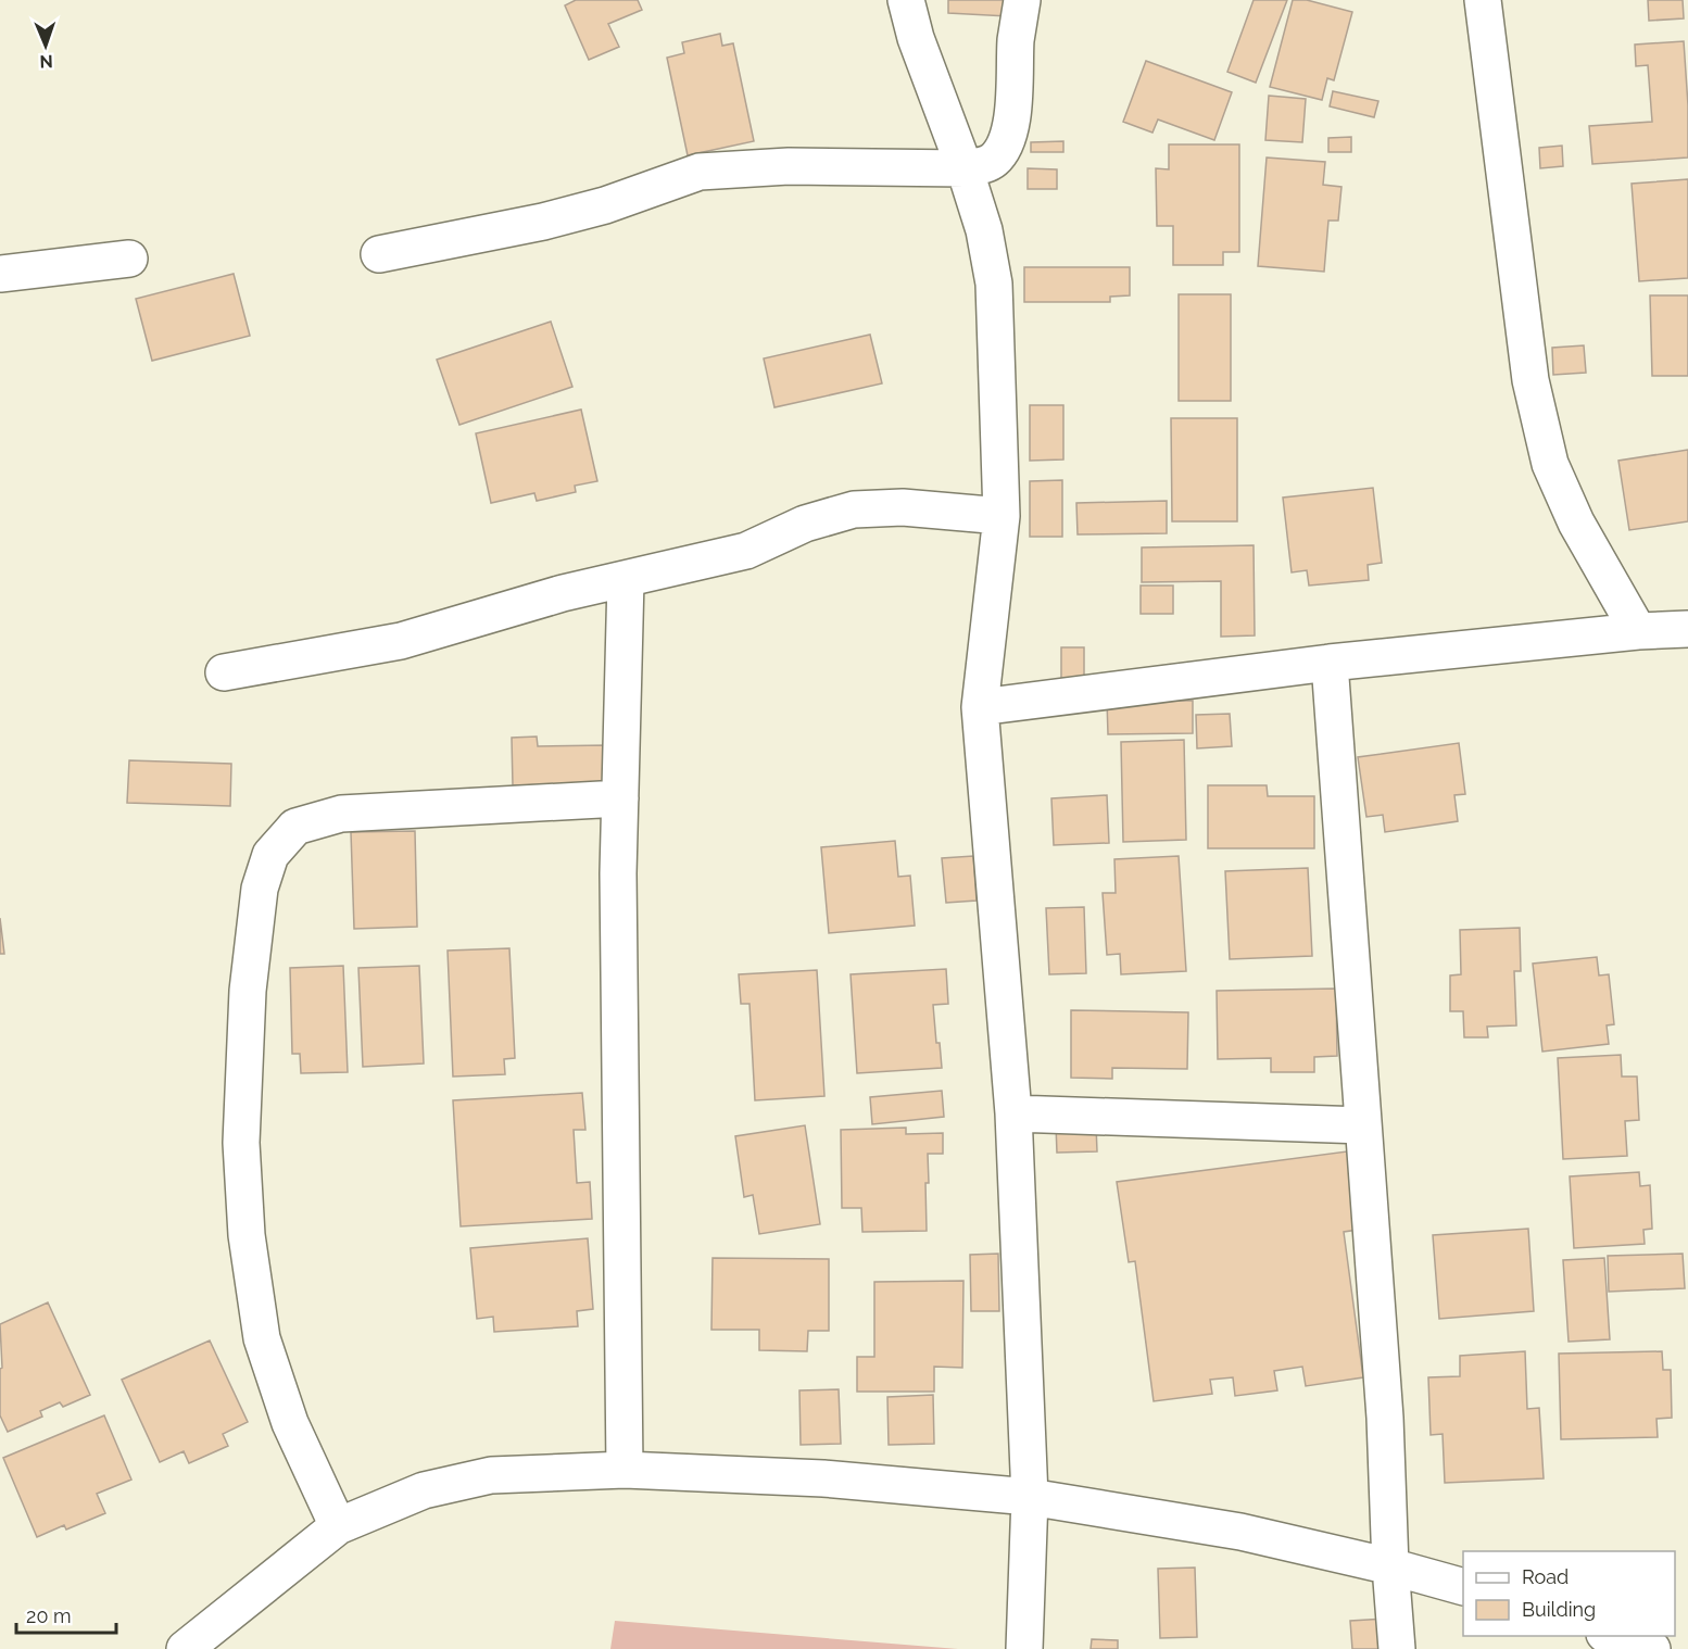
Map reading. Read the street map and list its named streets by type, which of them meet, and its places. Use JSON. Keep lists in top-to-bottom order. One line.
{"legend":["Road","Building"],"scale_bar":"20 m","north":"bottom"}
